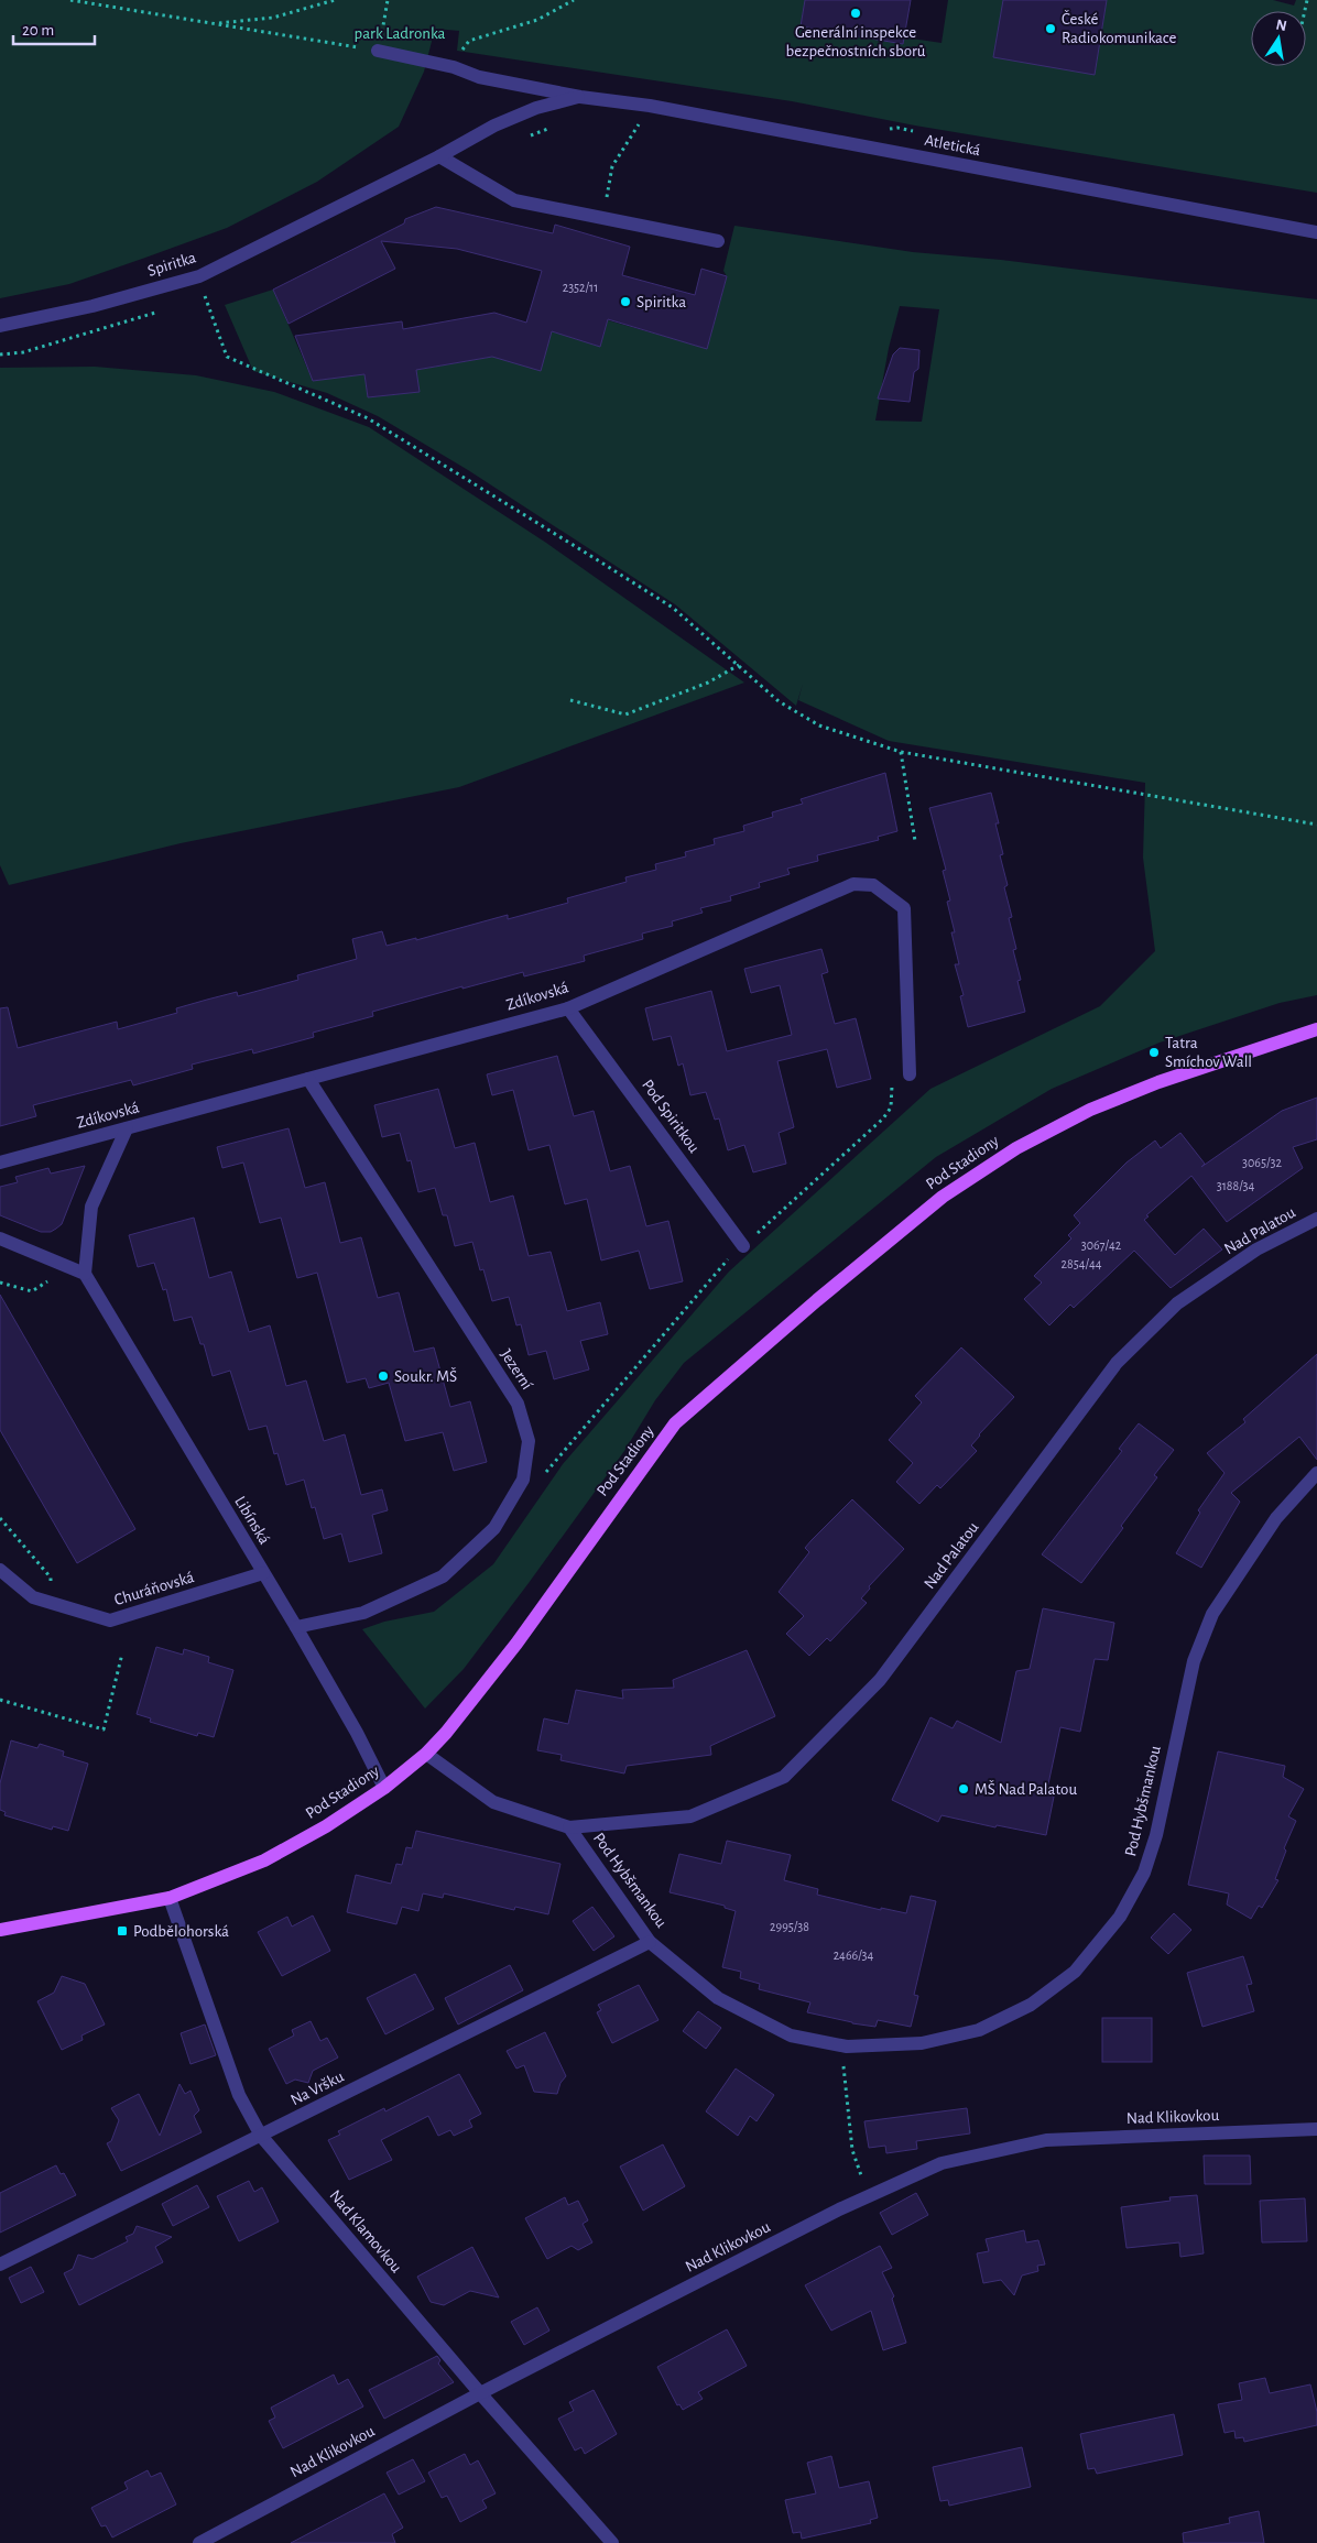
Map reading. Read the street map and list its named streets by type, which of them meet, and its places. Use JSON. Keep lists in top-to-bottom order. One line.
{"streets":{"main road":["Pod Stadiony"],"street":["Atletická","Spiritka","Zdíkovská","Pod Spiritkou","Nad Palatou","Jezerní","Libínská","Churáňovská","Pod Hybšmankou","Na Vršku","Nad Klikovkou","Nad Klamovkou"]},"crossings":[["Atletická","Spiritka"],["Zdíkovská","Pod Spiritkou"],["Zdíkovská","Jezerní"],["Pod Stadiony","Libínská"],["Pod Stadiony","Pod Hybšmankou"],["Pod Stadiony","Nad Klamovkou"],["Nad Palatou","Pod Hybšmankou"],["Jezerní","Libínská"],["Libínská","Churáňovská"],["Pod Hybšmankou","Na Vršku"],["Na Vršku","Nad Klamovkou"],["Nad Klikovkou","Nad Klamovkou"]],"parks":["park Ladronka"],"places":{"other":["Generální inspekce bezpečnostních sborů","České Radiokomunikace","Spiritka","Tatra Smíchov Wall","Soukr. MŠ","MŠ Nad Palatou"],"transit":["Podbělohorská"]},"house_numbers":["2352/11","3065/32","3188/34","3067/42","2854/44","2995/38","2466/34"],"scale_bar":"20 m","north":"top"}
